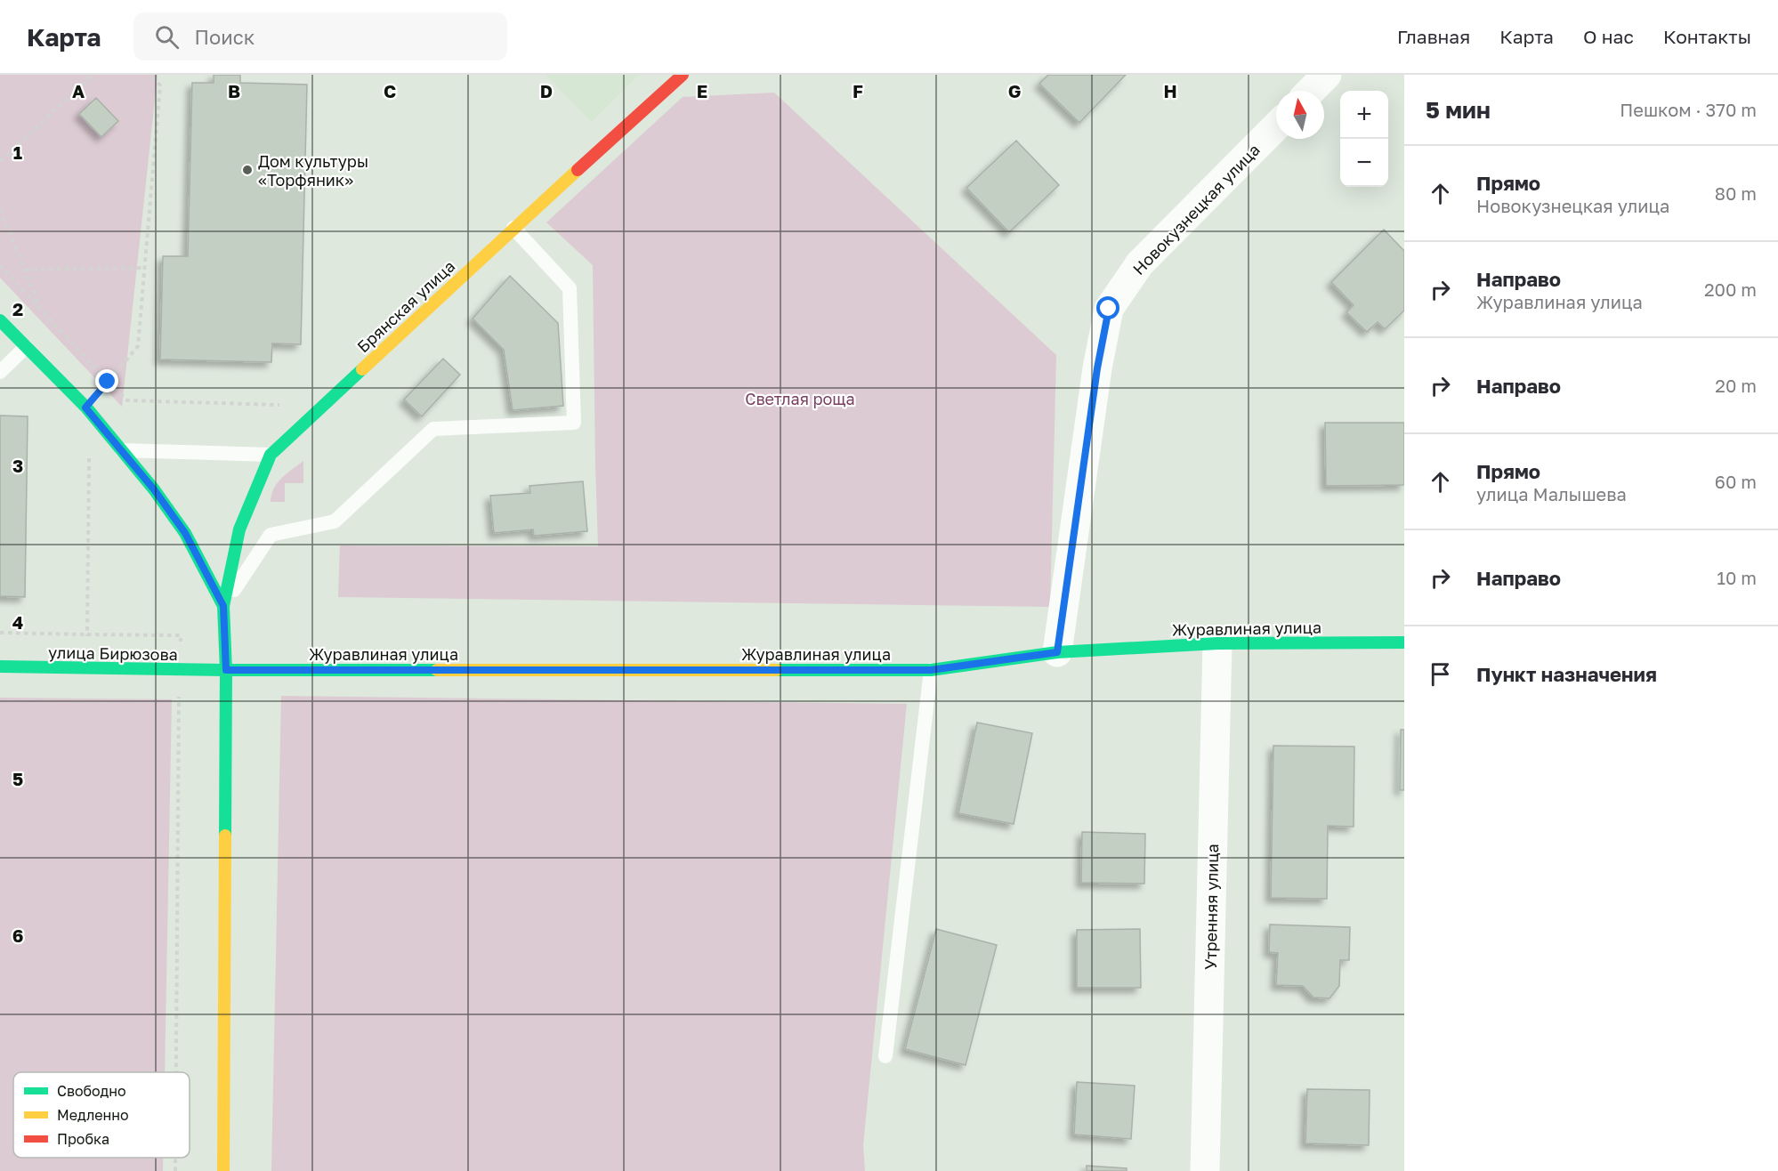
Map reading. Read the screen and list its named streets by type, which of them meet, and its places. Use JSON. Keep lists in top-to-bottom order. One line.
{"streets":{"street":["Новокузнецкая улица","Брянская улица","Журавлиная улица","улица Бирюзова","Утренняя улица"]},"crossings":[["Новокузнецкая улица","Журавлиная улица"],["Журавлиная улица","улица Бирюзова"],["Журавлиная улица","Утренняя улица"]],"parks":["Светлая роща"],"places":["Дом культуры «Торфяник»"],"legend":["Свободно","Медленно","Пробка"],"north":"top","page":{"header":"Карта","search":"Поиск","nav":["Главная","Карта","О нас","Контакты"],"heading":["5 мин","Пешком · 370 m"],"map_buttons":["+","−"],"list":[["Прямо","Новокузнецкая улица","80 m"],["Направо","Журавлиная улица","200 m"],["Направо","20 m"],["Прямо","улица Малышева","60 m"],["Направо","10 m"],"Пункт назначения"]},"grid":{"columns":["A","B","C","D","E","F","G","H"],"rows":["1","2","3","4","5","6"]}}
